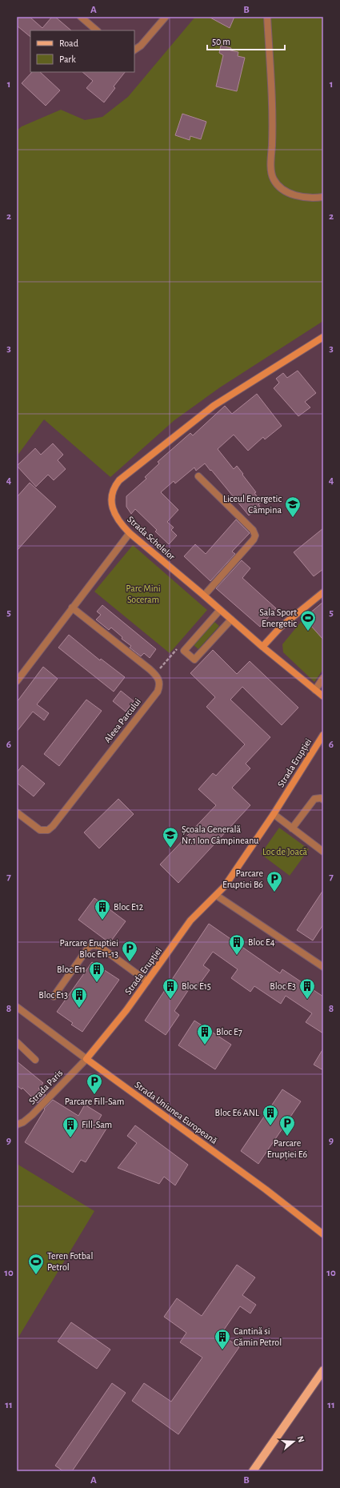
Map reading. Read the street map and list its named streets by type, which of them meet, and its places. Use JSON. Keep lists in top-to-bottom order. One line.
{"streets":{"street":["Strada Schelelor","Aleea Parcului","Strada Erupției","Strada Paris","Strada Uniunea Europeană"]},"crossings":[["Strada Erupției","Strada Paris"],["Strada Erupției","Strada Uniunea Europeană"],["Strada Paris","Strada Uniunea Europeană"]],"parks":["Parc Mini Soceram","Loc de Joacă"],"places":{"school or university":["Liceul Energetic Câmpina","Școala Generală Nr.1 Ion Câmpineanu"],"sports":["Sala Sport Energetic","Teren Fotbal Petrol"],"parking":["Parcare Eruptiei B6","Parcare Eruptiei Bloc E11-13","Parcare Fill-Sam","Parcare Erupției E6"],"building":["Bloc E12","Bloc E4","Bloc E11","Bloc E15","Bloc E3","Bloc E13","Bloc E7","Bloc E6 ANL","Fill-Sam","Cantină si Cămin Petrol"]},"legend":["Road","Park"],"scale_bar":"50 m","north":"right","grid":{"columns":["A","B"],"rows":["1","2","3","4","5","6","7","8","9","10","11"]}}
